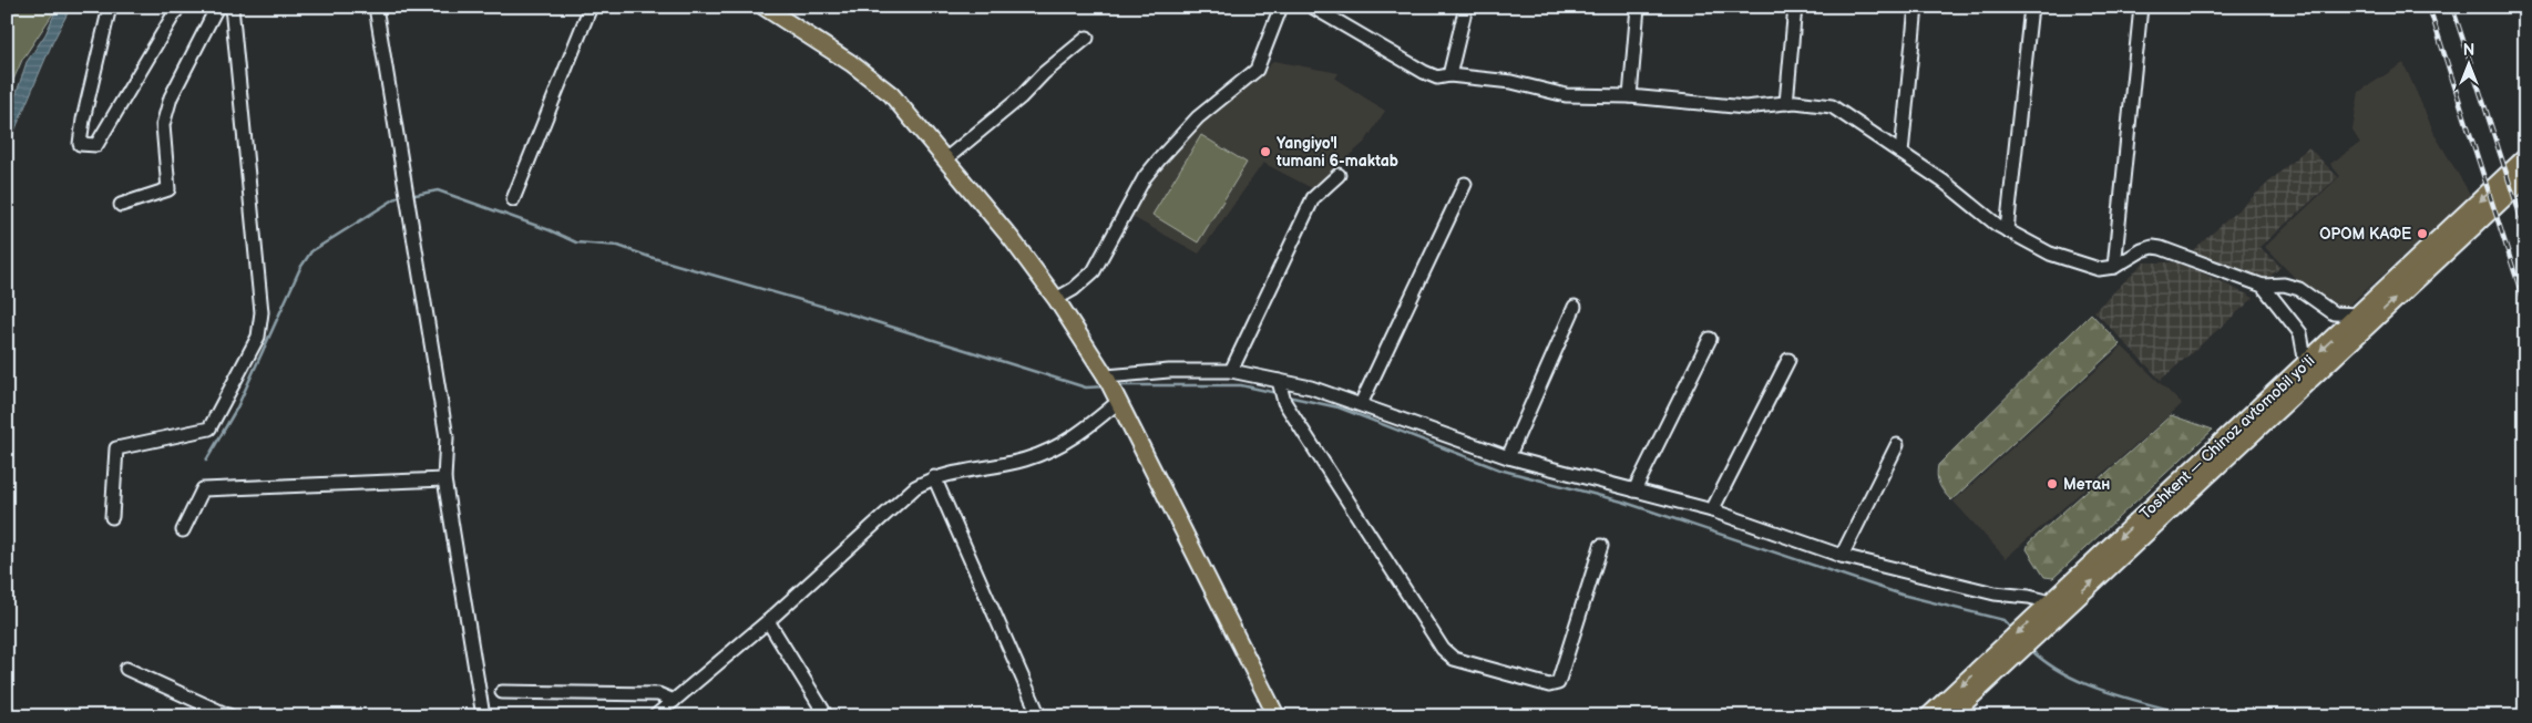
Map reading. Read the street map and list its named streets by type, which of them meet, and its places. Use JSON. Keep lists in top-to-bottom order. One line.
{"streets":{"highway":["Toshkent — Chinoz avtomobil yoʻli"]},"places":["Yangiyo'l tumani 6-maktab","ОРОМ КАФЕ","Метан"],"north":"top"}
